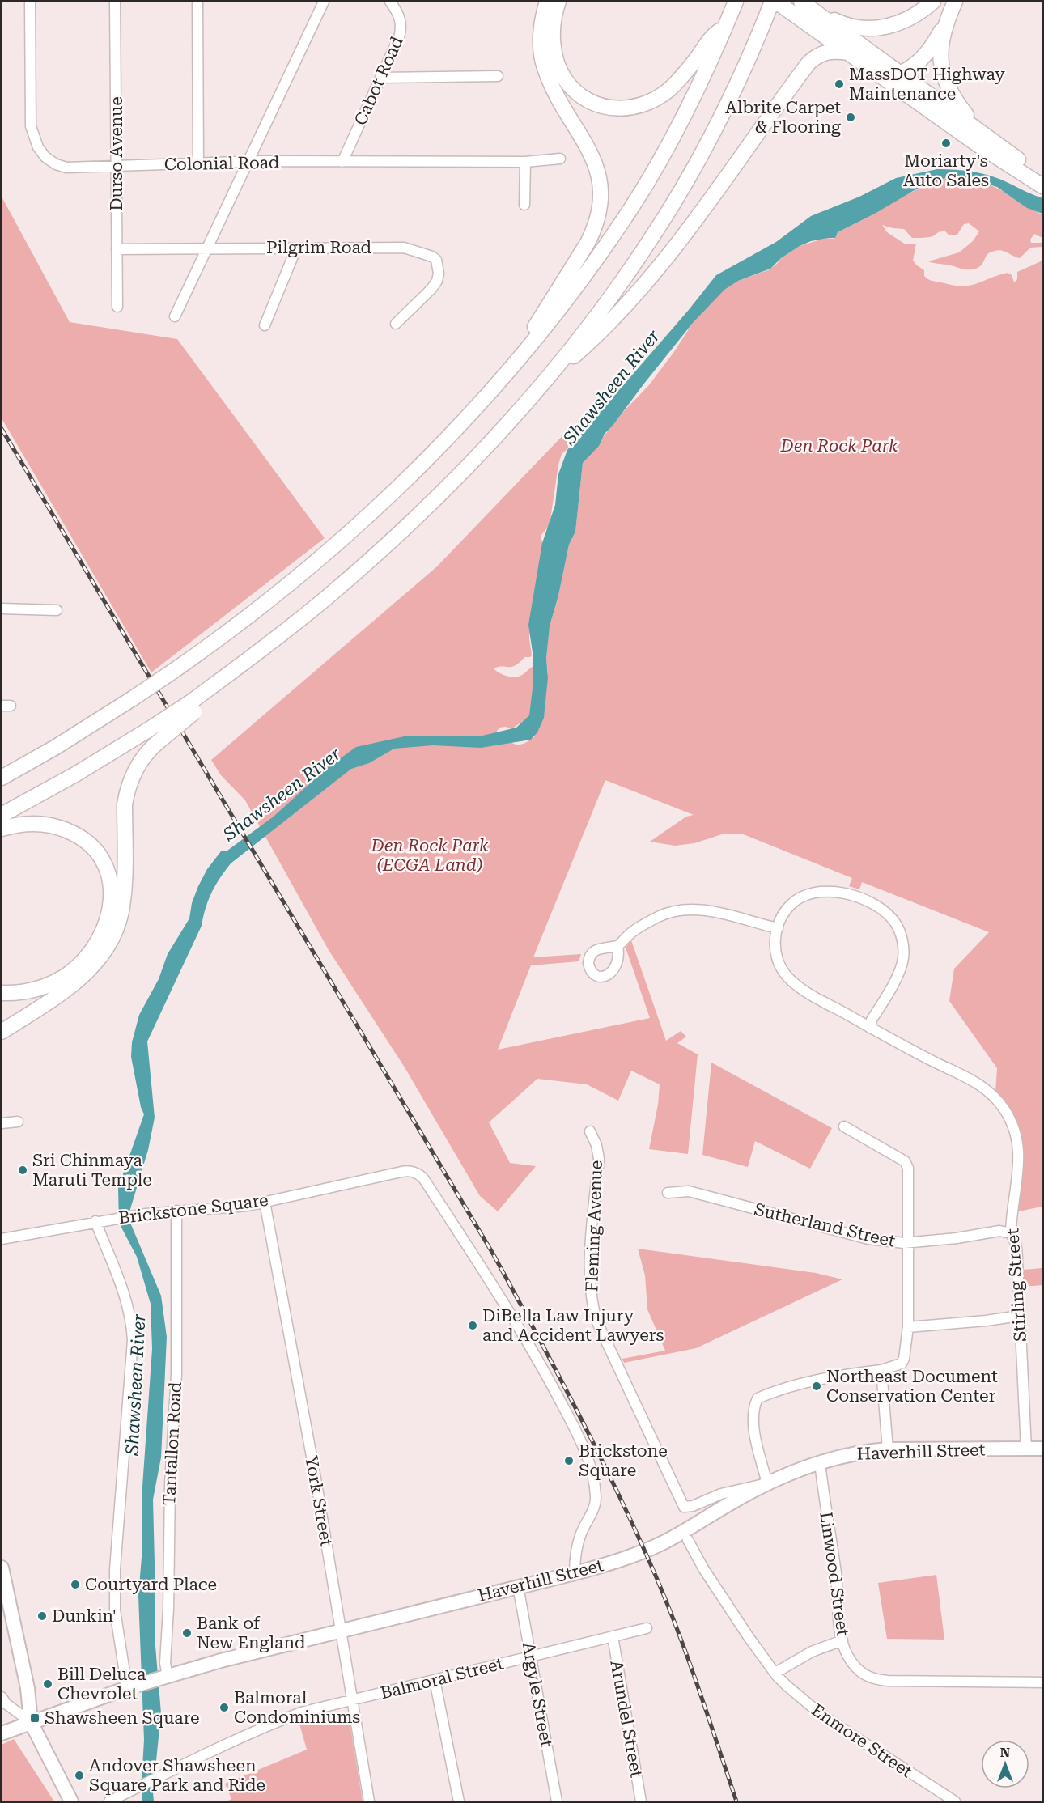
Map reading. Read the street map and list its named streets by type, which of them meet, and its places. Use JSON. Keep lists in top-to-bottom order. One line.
{"streets":{"main road":["Haverhill Street"],"street":["Cabot Road","Durso Avenue","Colonial Road","Pilgrim Road","Brickstone Square","Sutherland Street","Fleming Avenue","Stirling Street","Tantallon Road","York Street","Linwood Street","Balmoral Street","Argyle Street","Arundel Street","Enmore Street"]},"crossings":[["Cabot Road","Colonial Road"],["Durso Avenue","Colonial Road"],["Durso Avenue","Pilgrim Road"],["Brickstone Square","Tantallon Road"],["Brickstone Square","Haverhill Street"],["Brickstone Square","York Street"],["Sutherland Street","Stirling Street"],["Fleming Avenue","Haverhill Street"],["Stirling Street","Haverhill Street"],["Tantallon Road","Haverhill Street"],["Haverhill Street","York Street"],["Haverhill Street","Linwood Street"],["Haverhill Street","Argyle Street"],["York Street","Balmoral Street"],["Balmoral Street","Argyle Street"],["Balmoral Street","Arundel Street"]],"water":["Shawsheen River"],"parks":["Den Rock Park","Den Rock Park (ECGA Land)"],"places":{"other":["MassDOT Highway Maintenance","Albrite Carpet & Flooring","Moriarty's Auto Sales","Sri Chinmaya Maruti Temple","DiBella Law Injury and Accident Lawyers","Northeast Document Conservation Center","Brickstone Square","Courtyard Place","Dunkin'","Bank of New England","Bill Deluca Chevrolet","Balmoral Condominiums","Andover Shawsheen Square Park and Ride"],"transit":["Shawsheen Square"]},"north":"top"}
